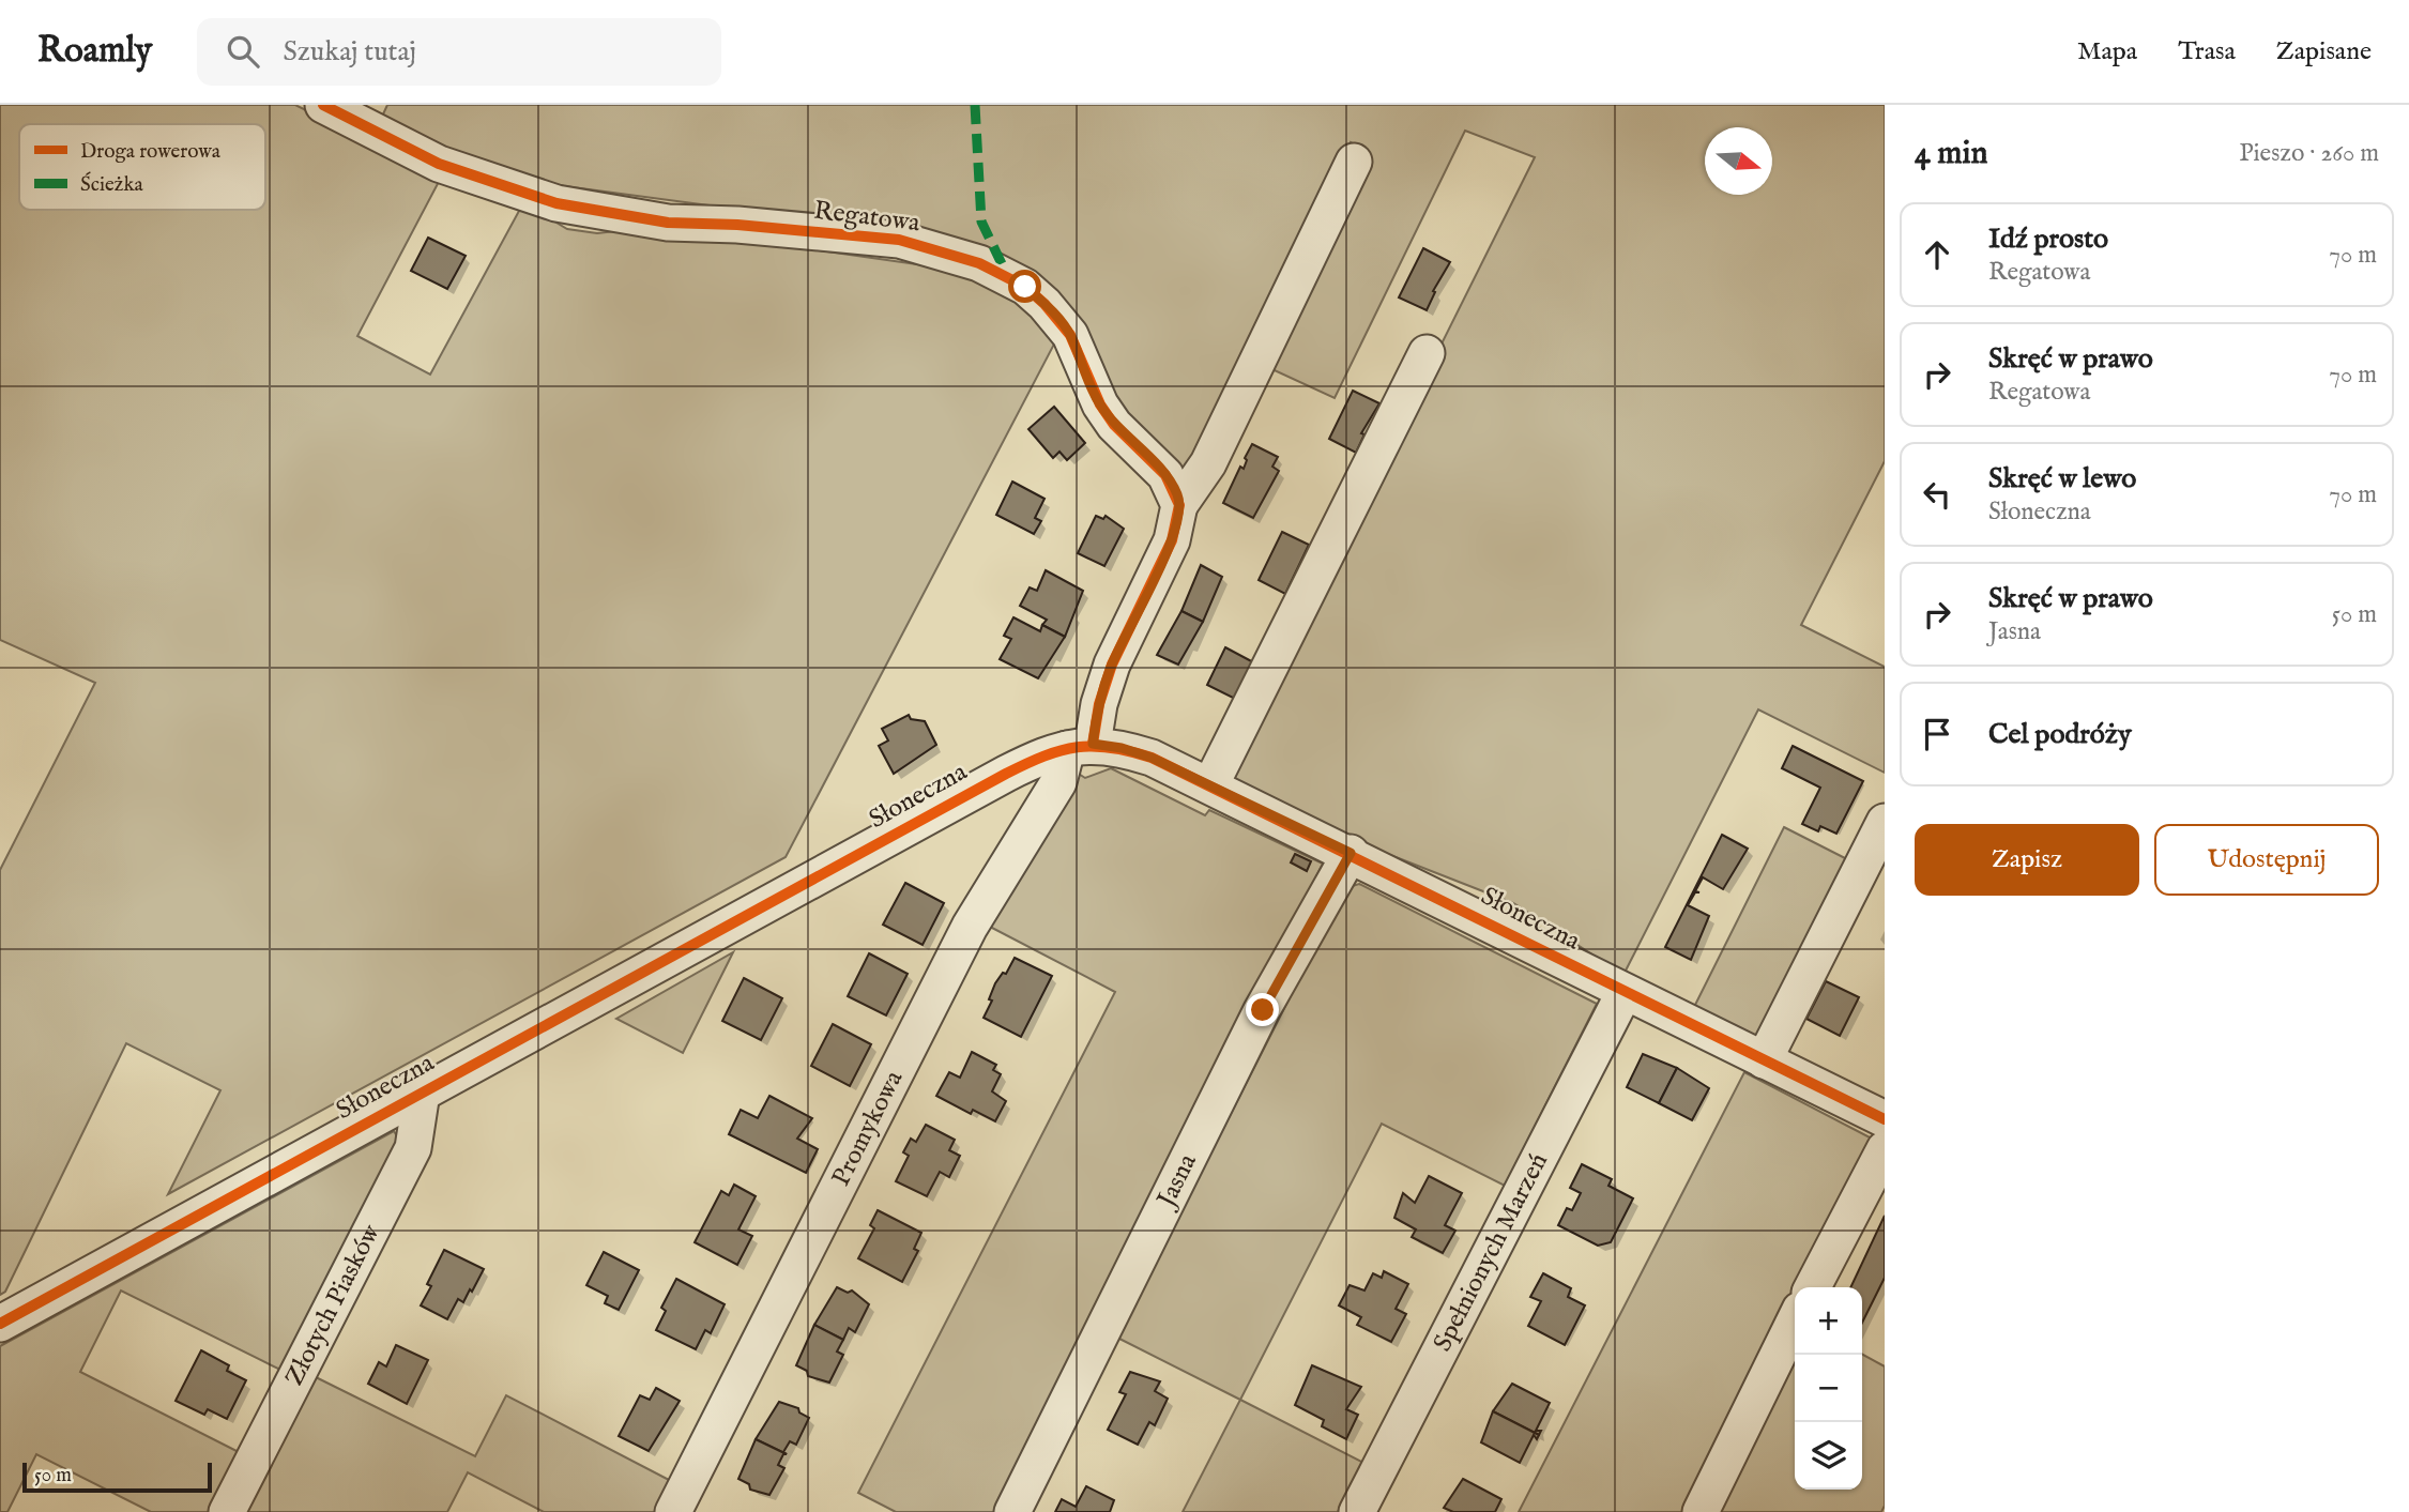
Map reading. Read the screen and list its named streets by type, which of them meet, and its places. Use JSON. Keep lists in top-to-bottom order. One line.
{"streets":{"street":["Regatowa","Słoneczna","Promykowa","Jasna","Spełnionych Marzeń","Złotych Piasków"]},"crossings":[["Słoneczna","Promykowa"],["Słoneczna","Jasna"],["Słoneczna","Spełnionych Marzeń"],["Słoneczna","Złotych Piasków"]],"legend":["Droga rowerowa","Ścieżka"],"scale_bar":"50 m","north":"right","page":{"header":"Roamly","search":"Szukaj tutaj","nav":["Mapa","Trasa","Zapisane"],"heading":["4 min","Pieszo · 260 m"],"list":[["Idź prosto","Regatowa","70 m"],["Skręć w prawo","Regatowa","70 m"],["Skręć w lewo","Słoneczna","70 m"],["Skręć w prawo","Jasna","50 m"],"Cel podróży"],"buttons":["Zapisz","Udostępnij"],"map_buttons":["+","−"],"scale":"50 m"}}
